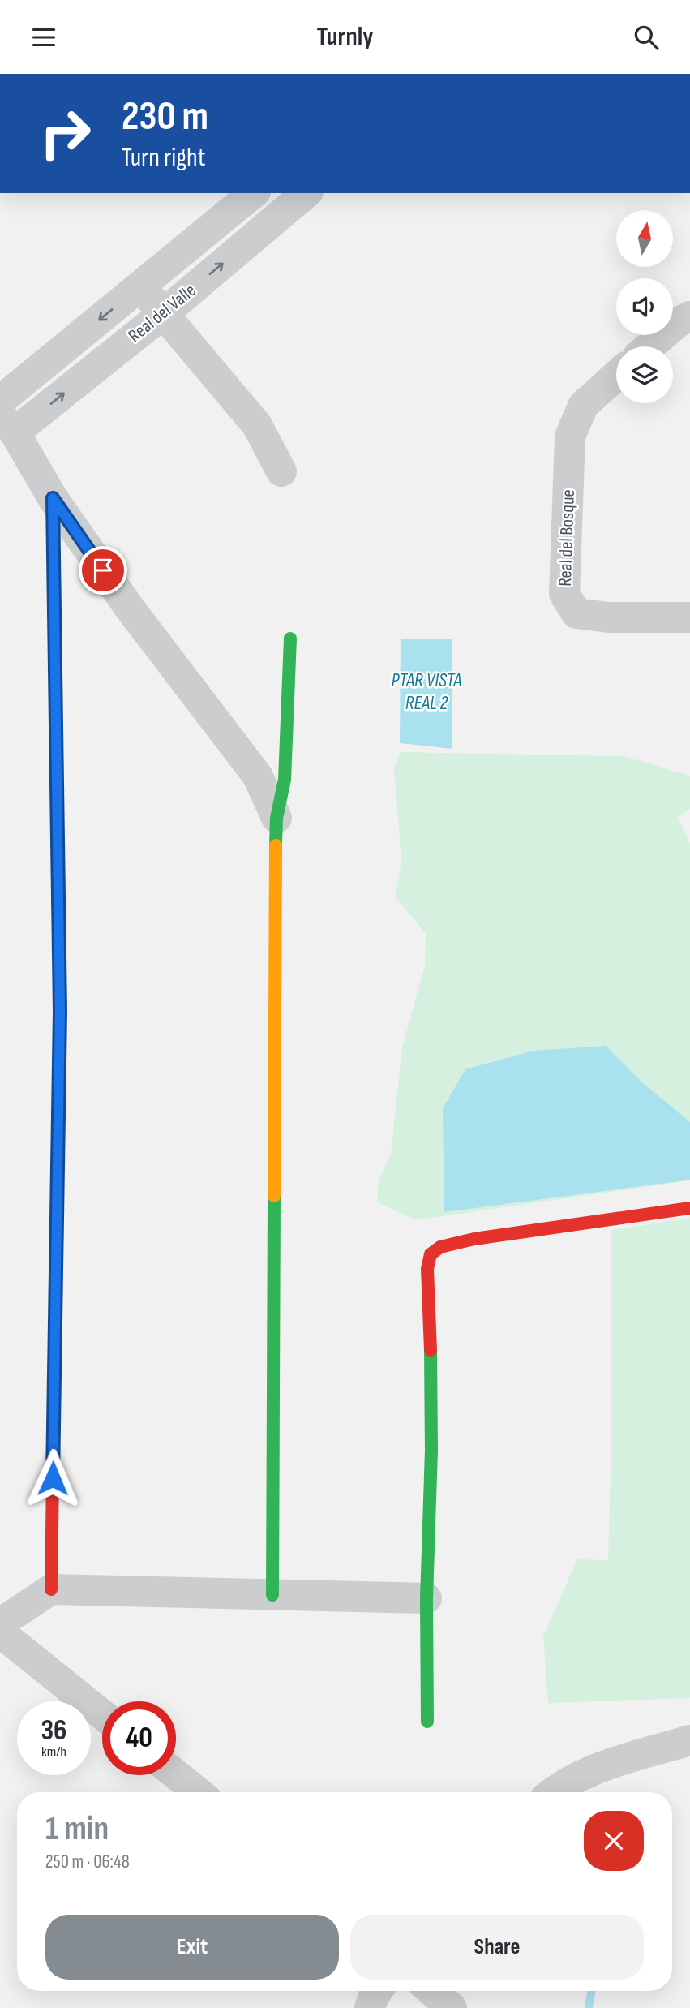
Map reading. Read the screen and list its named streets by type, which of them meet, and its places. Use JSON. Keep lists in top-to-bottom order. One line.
{"streets":{"street":["Real del Valle","Real del Bosque"]},"water":["PTAR VISTA REAL 2"],"north":"top","page":{"header":"Turnly","turn":["230 m","Turn right"],"speed":"36 km/h","limit":"40","heading":["1 min","250 m · 06:48"],"buttons":["Exit","Share"]}}
